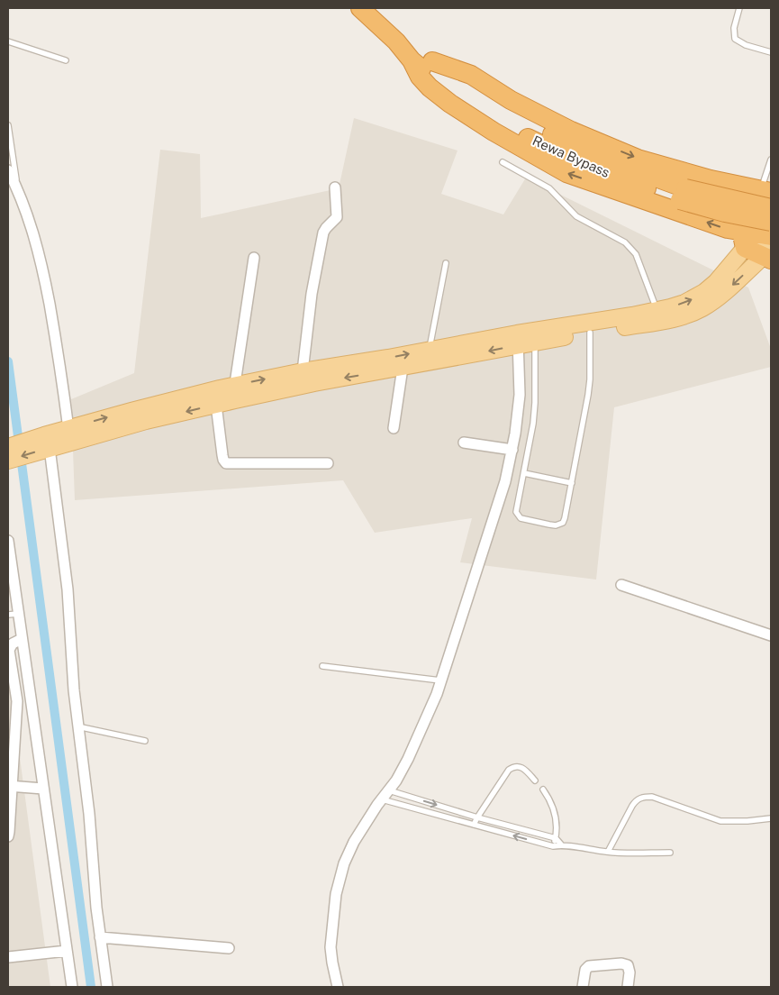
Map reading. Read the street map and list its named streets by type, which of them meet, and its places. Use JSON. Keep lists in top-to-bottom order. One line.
{"streets":{"highway":["Rewa Bypass"]}}
